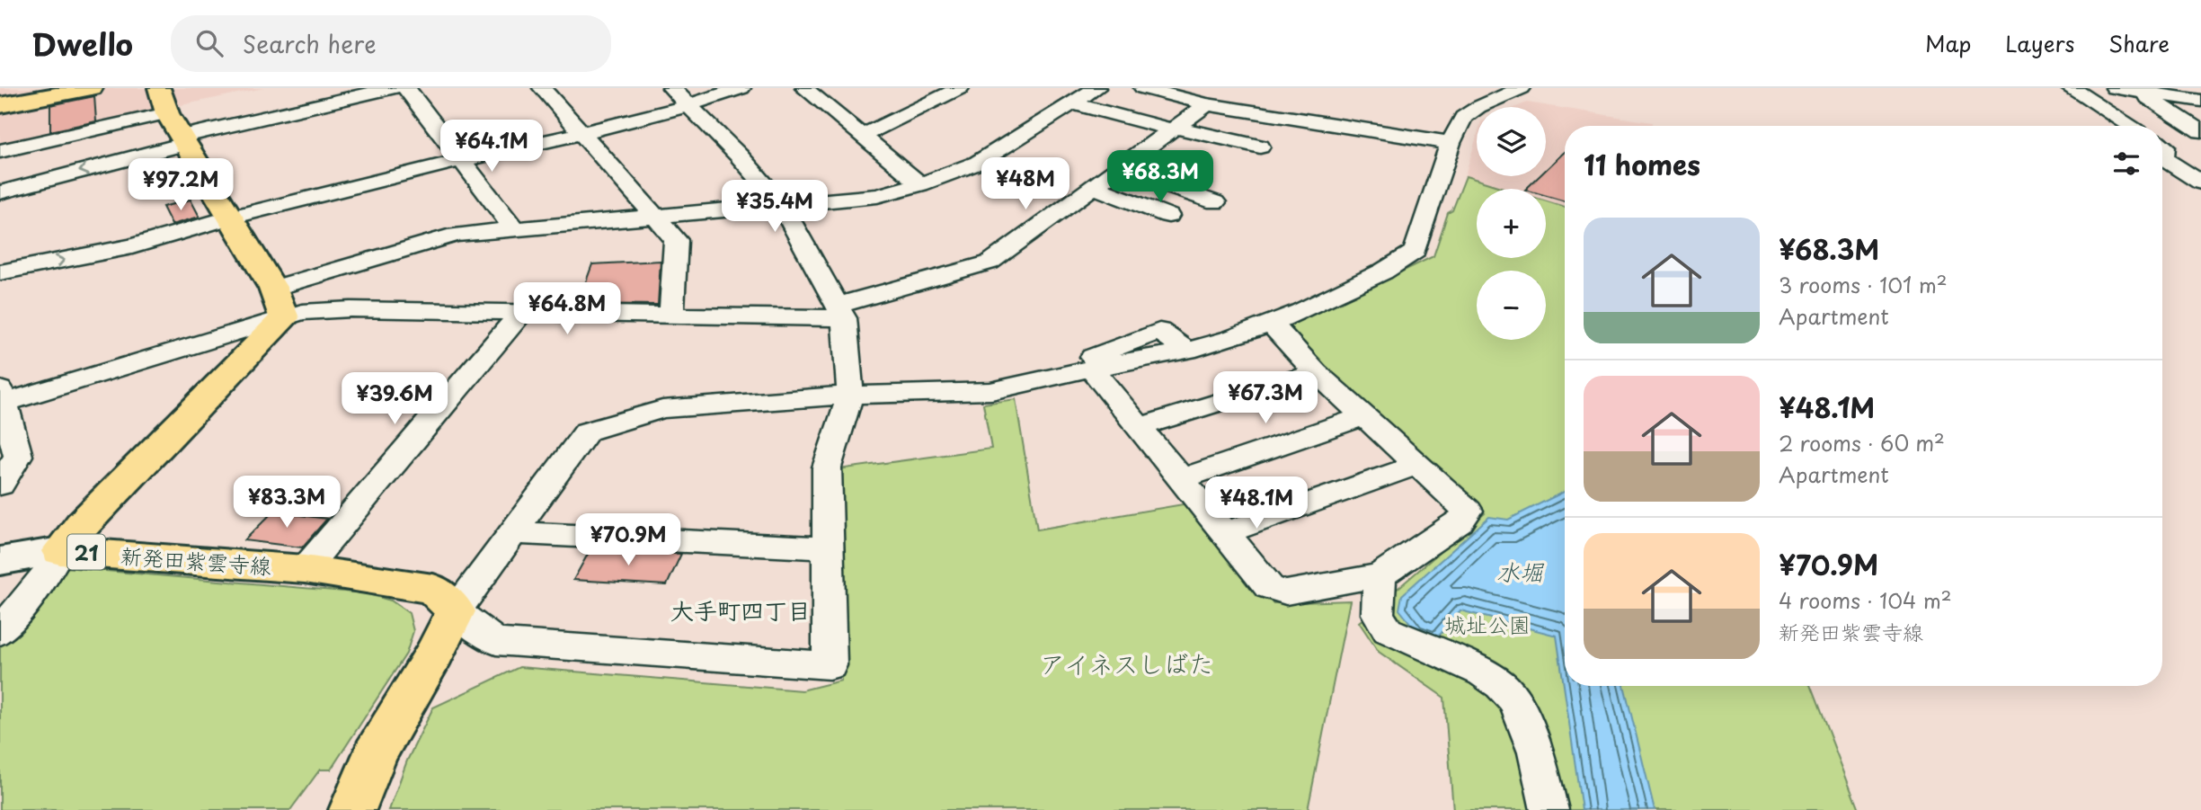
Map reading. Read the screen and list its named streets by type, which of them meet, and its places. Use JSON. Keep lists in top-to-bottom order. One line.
{"streets":{"main road":["21","新発田紫雲寺線"]},"crossings":[["21","新発田紫雲寺線"]],"districts":["大手町四丁目"],"water":["水堀"],"parks":["城址公園","アイネスしばた"],"page":{"header":"Dwello","search":"Search here","nav":["Map","Layers","Share"],"map_buttons":["+","−"],"price":["¥64.1M","¥68.3M","¥48M","¥97.2M","¥35.4M","¥64.8M","¥67.3M","¥39.6M","¥83.3M","¥48.1M","¥70.9M"],"heading":"11 homes","list":[{"name":"¥68.3M","note":"3 rooms · 101 m² · Apartment"},{"name":"¥48.1M","note":"2 rooms · 60 m² · Apartment"},{"name":"¥70.9M","note":"4 rooms · 104 m² · 新発田紫雲寺線"}]}}
